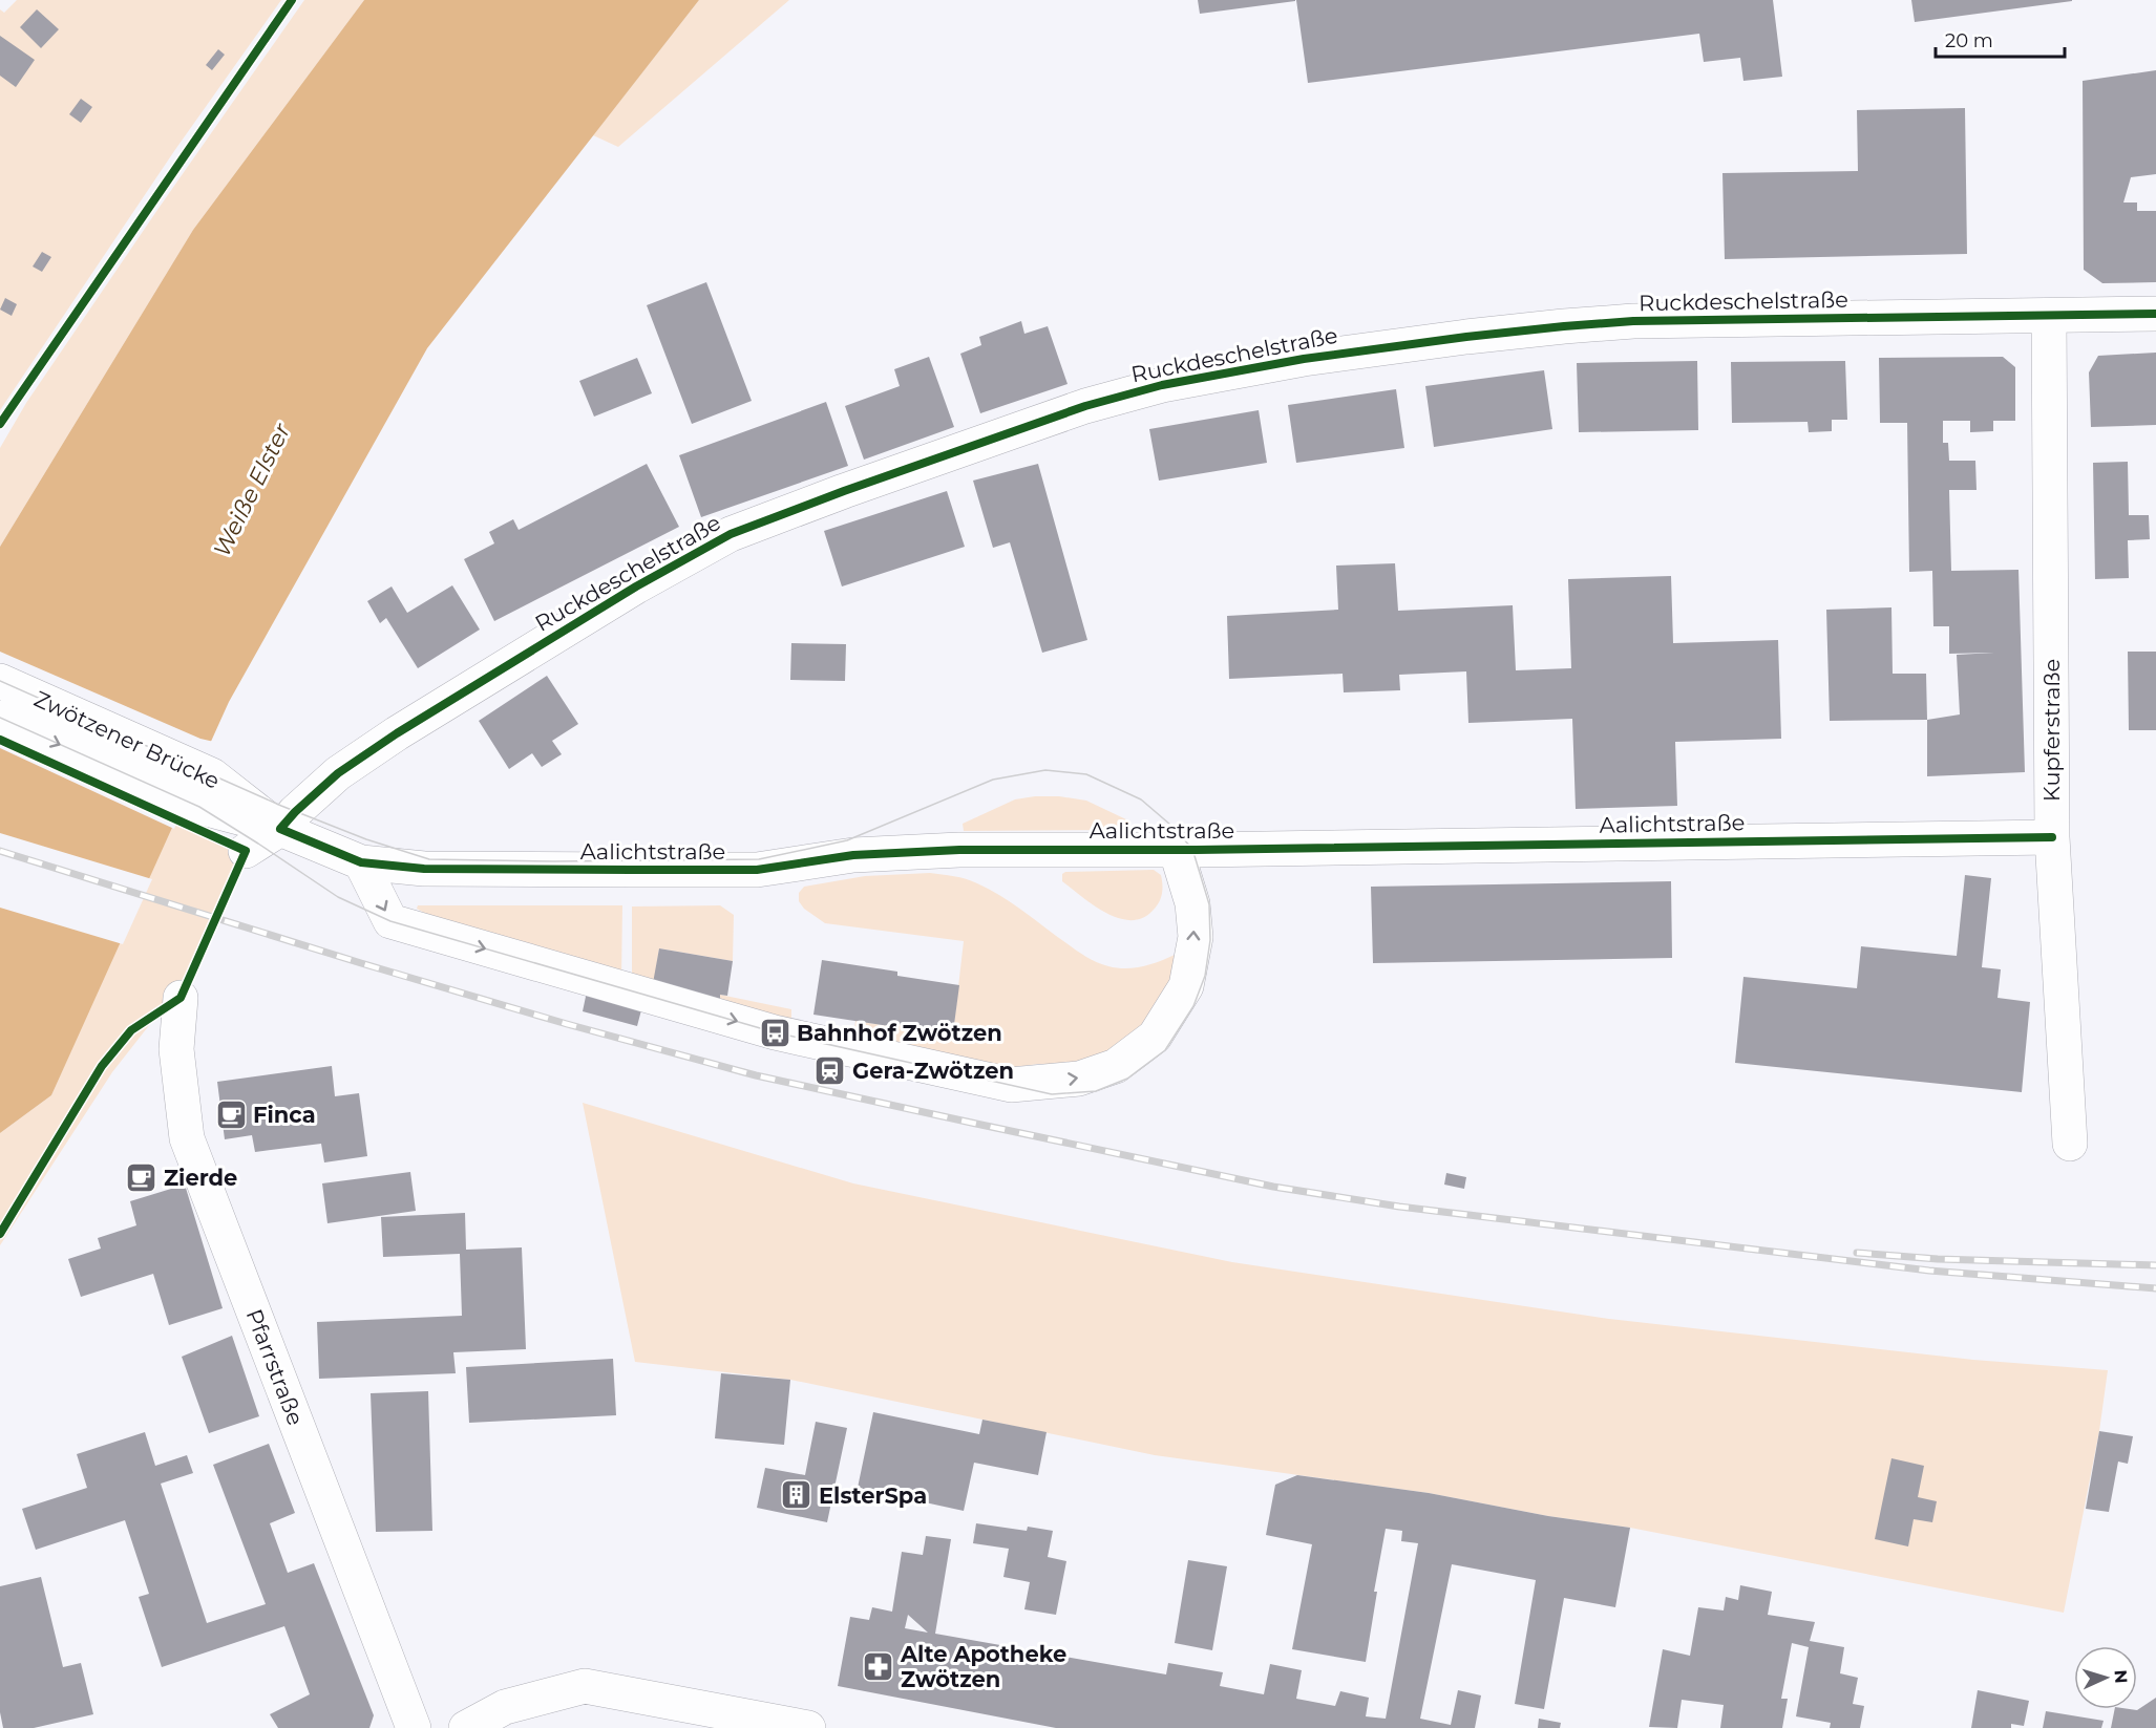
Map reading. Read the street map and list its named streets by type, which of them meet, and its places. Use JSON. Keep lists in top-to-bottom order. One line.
{"streets":{"street":["Ruckdeschelstraße","Kupferstraße","Zwötzener Brücke","Aalichtstraße","Pfarrstraße"]},"crossings":[["Ruckdeschelstraße","Kupferstraße"],["Ruckdeschelstraße","Zwötzener Brücke"],["Ruckdeschelstraße","Aalichtstraße"],["Kupferstraße","Aalichtstraße"],["Zwötzener Brücke","Aalichtstraße"]],"water":["Weiße Elster"],"places":{"bus stop":["Bahnhof Zwötzen"],"station":["Gera-Zwötzen"],"cafe":["Finca","Zierde"],"building":["ElsterSpa"],"pharmacy":["Alte Apotheke Zwötzen"]},"scale_bar":"20 m","north":"right"}
